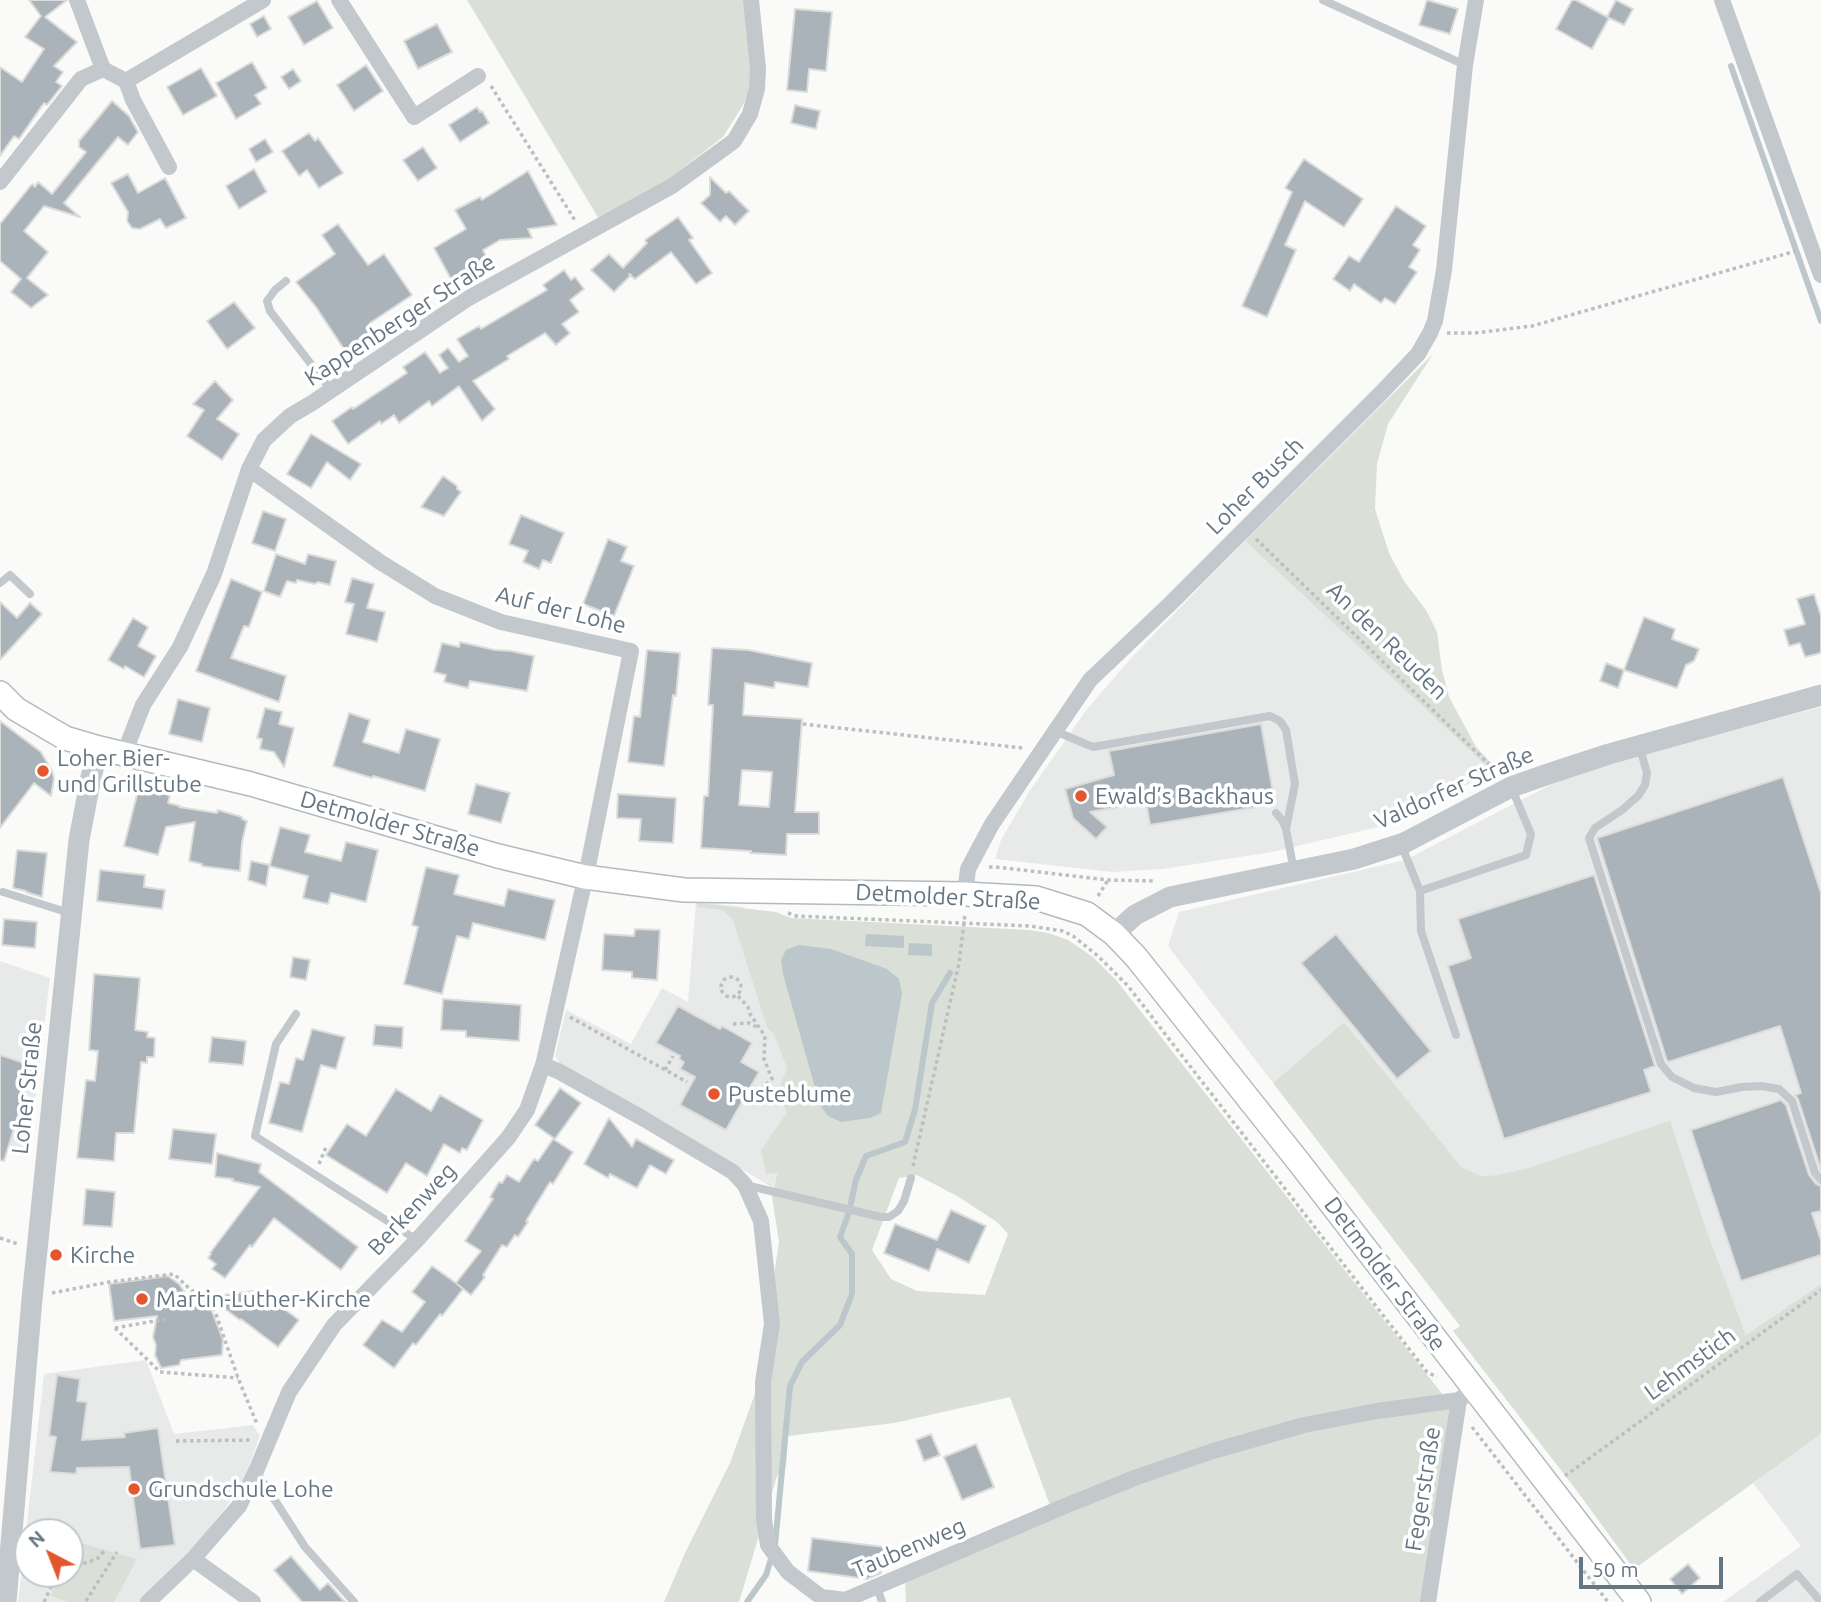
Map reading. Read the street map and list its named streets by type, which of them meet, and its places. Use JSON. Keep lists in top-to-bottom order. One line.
{"streets":{"main road":["Detmolder Straße"],"street":["Kappenberger Straße","Loher Busch","Auf der Lohe","Valdorfer Straße","Loher Straße","Berkenweg","Fegerstraße","Taubenweg"],"path":["An den Reuden","Lehmstich"]},"crossings":[["Kappenberger Straße","Auf der Lohe"],["Kappenberger Straße","Detmolder Straße"],["Loher Busch","An den Reuden"],["Loher Busch","Detmolder Straße"],["Auf der Lohe","Detmolder Straße"],["Auf der Lohe","Berkenweg"],["An den Reuden","Valdorfer Straße"],["Valdorfer Straße","Detmolder Straße"],["Detmolder Straße","Loher Straße"],["Detmolder Straße","Berkenweg"],["Detmolder Straße","Fegerstraße"],["Detmolder Straße","Taubenweg"],["Berkenweg","Taubenweg"],["Fegerstraße","Taubenweg"]],"places":["Loher Bier- und Grillstube","Ewald’s Backhaus","Pusteblume","Kirche","Martin-Luther-Kirche","Grundschule Lohe"],"scale_bar":"50 m","north":"top left"}
